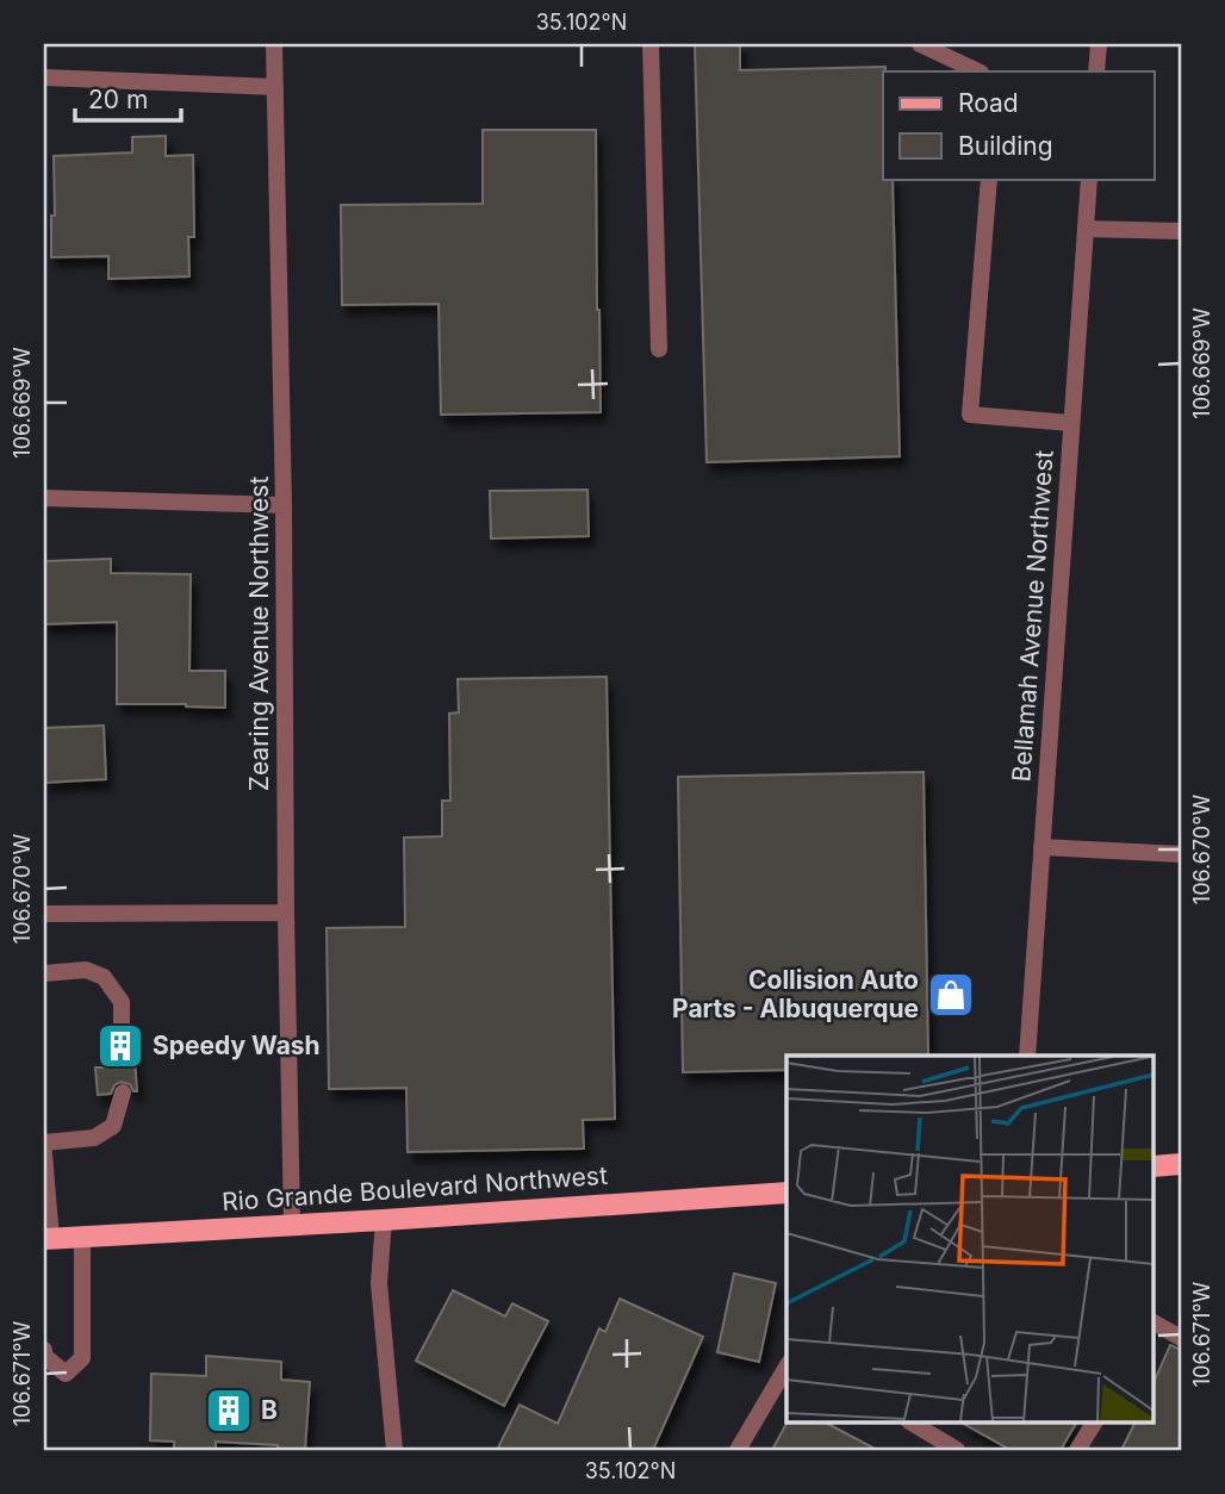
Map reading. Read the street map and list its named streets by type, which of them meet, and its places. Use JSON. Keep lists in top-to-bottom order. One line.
{"streets":{"main road":["Rio Grande Boulevard Northwest"],"street":["Bellamah Avenue Northwest","Zearing Avenue Northwest"]},"crossings":[["Zearing Avenue Northwest","Rio Grande Boulevard Northwest"]],"places":{"shop":["Collision Auto Parts - Albuquerque"],"building":["Speedy Wash","B"]},"legend":["Road","Building"],"scale_bar":"20 m","coordinates":["35.102°N","106.669°W","106.670°W","106.671°W"]}
